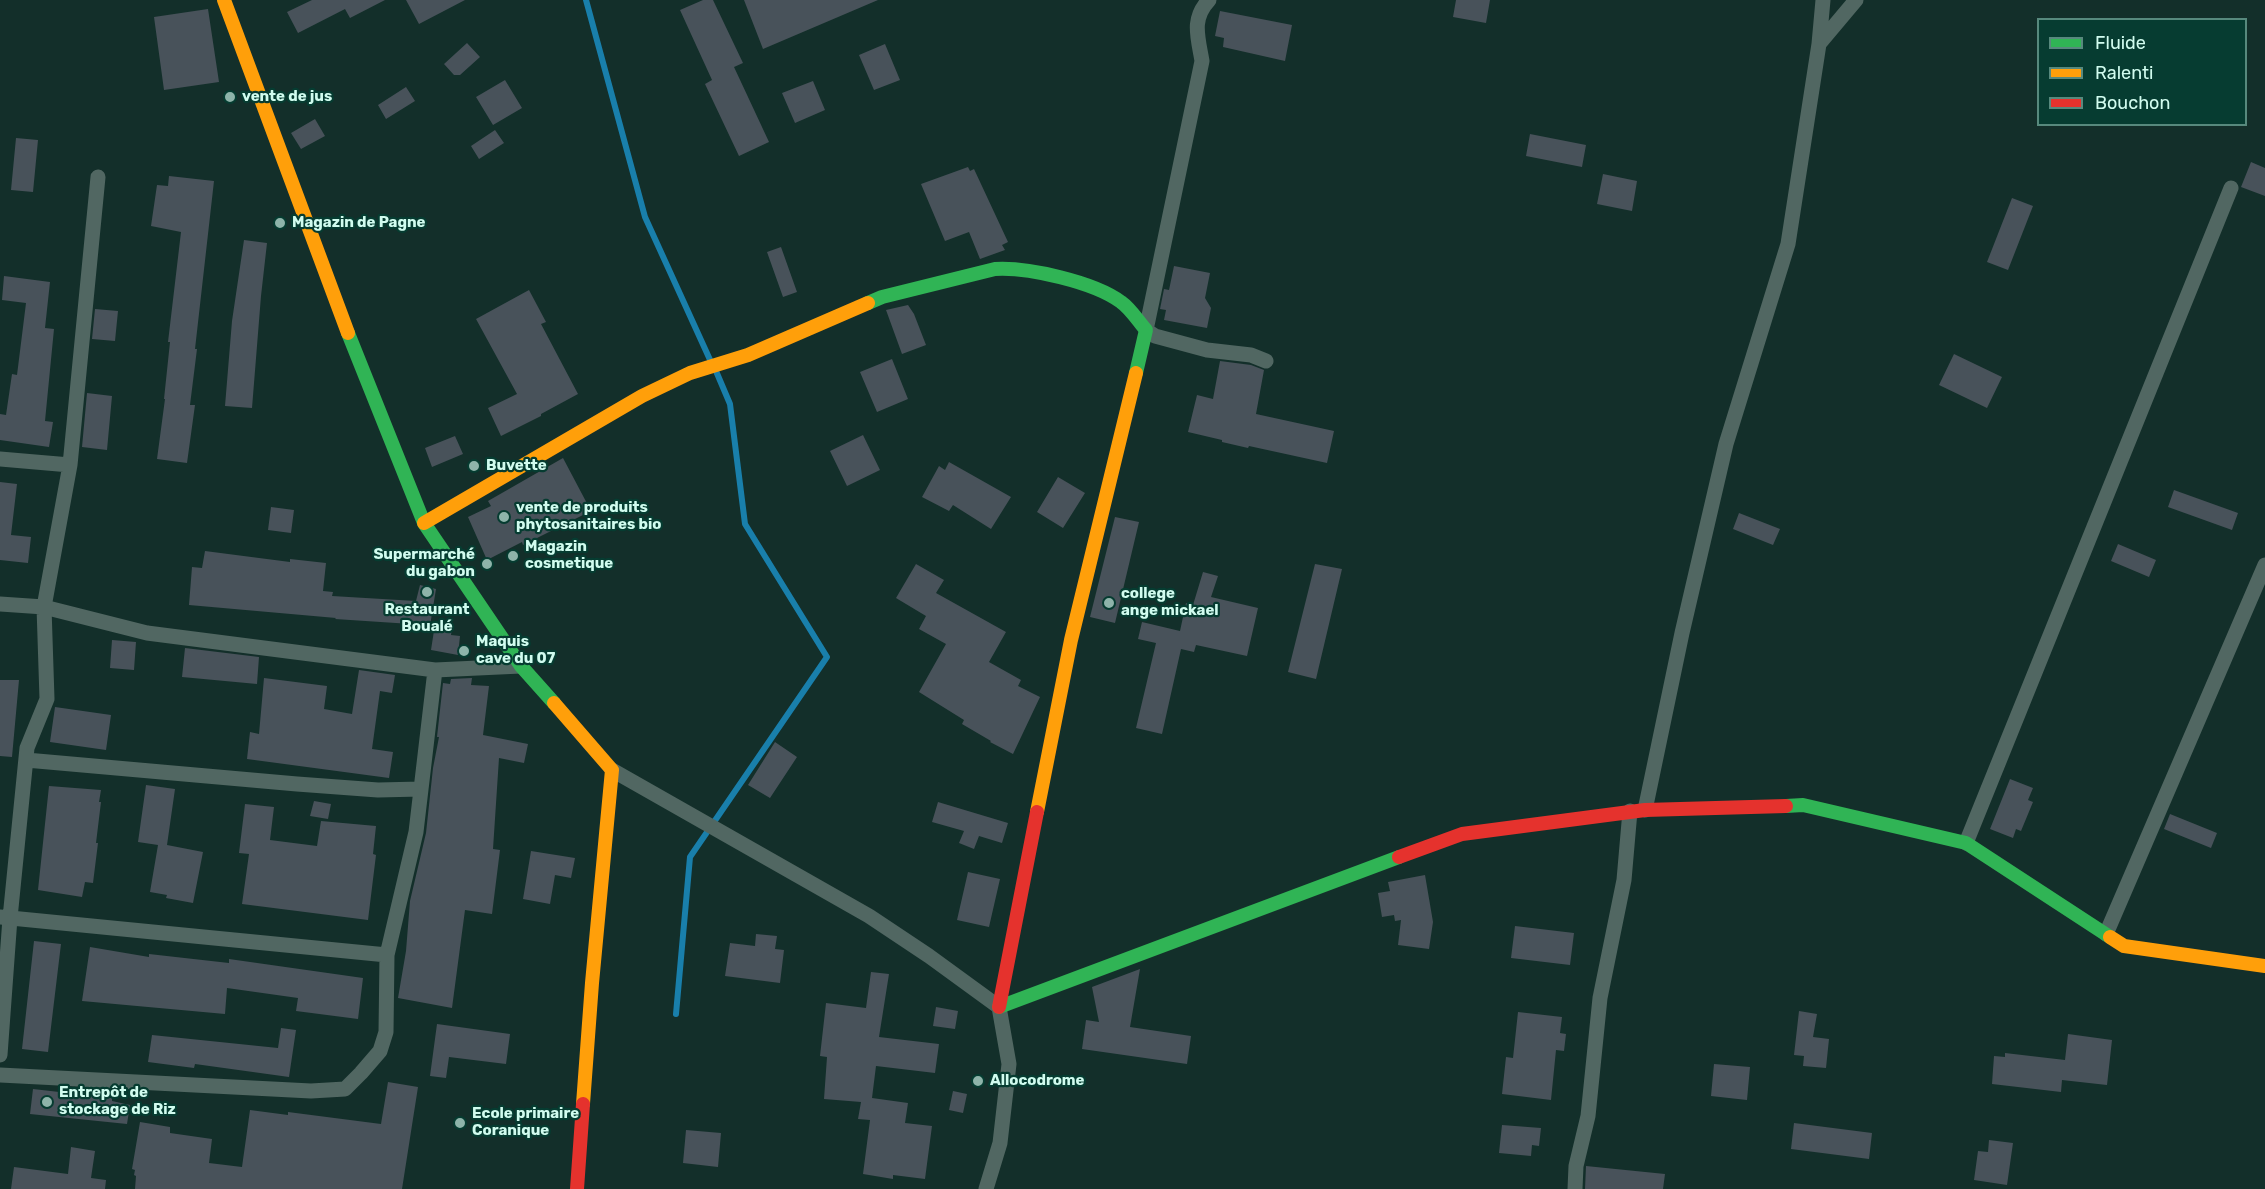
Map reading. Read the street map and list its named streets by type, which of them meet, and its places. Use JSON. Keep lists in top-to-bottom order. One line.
{"places":["vente de jus","Magazin de Pagne","Buvette","vente de produits phytosanitaires bio","Magazin cosmetique","Supermarché du gabon","Restaurant Boualé","college ange mickael","Maquis cave du 07","Allocodrome","Entrepôt de stockage de Riz","Ecole primaire Coranique"],"legend":["Fluide","Ralenti","Bouchon"]}
